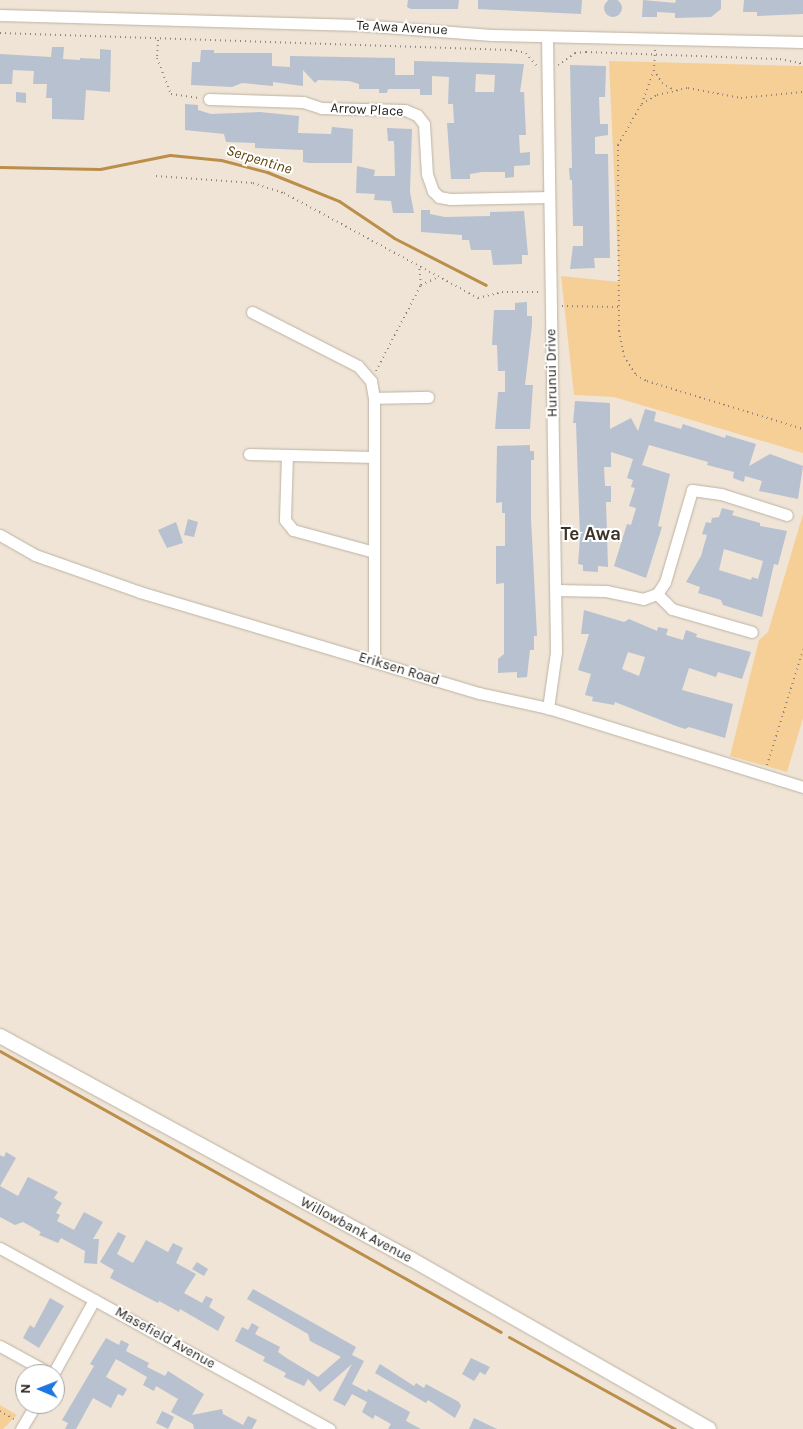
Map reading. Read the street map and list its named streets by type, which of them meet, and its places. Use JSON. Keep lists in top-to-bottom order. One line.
{"streets":{"main road":["Willowbank Avenue"],"street":["Te Awa Avenue","Arrow Place","Hurunui Drive","Eriksen Road","Masefield Avenue"]},"crossings":[["Te Awa Avenue","Hurunui Drive"],["Arrow Place","Hurunui Drive"],["Hurunui Drive","Eriksen Road"]],"districts":["Te Awa"],"water":["Serpentine"],"north":"left"}
